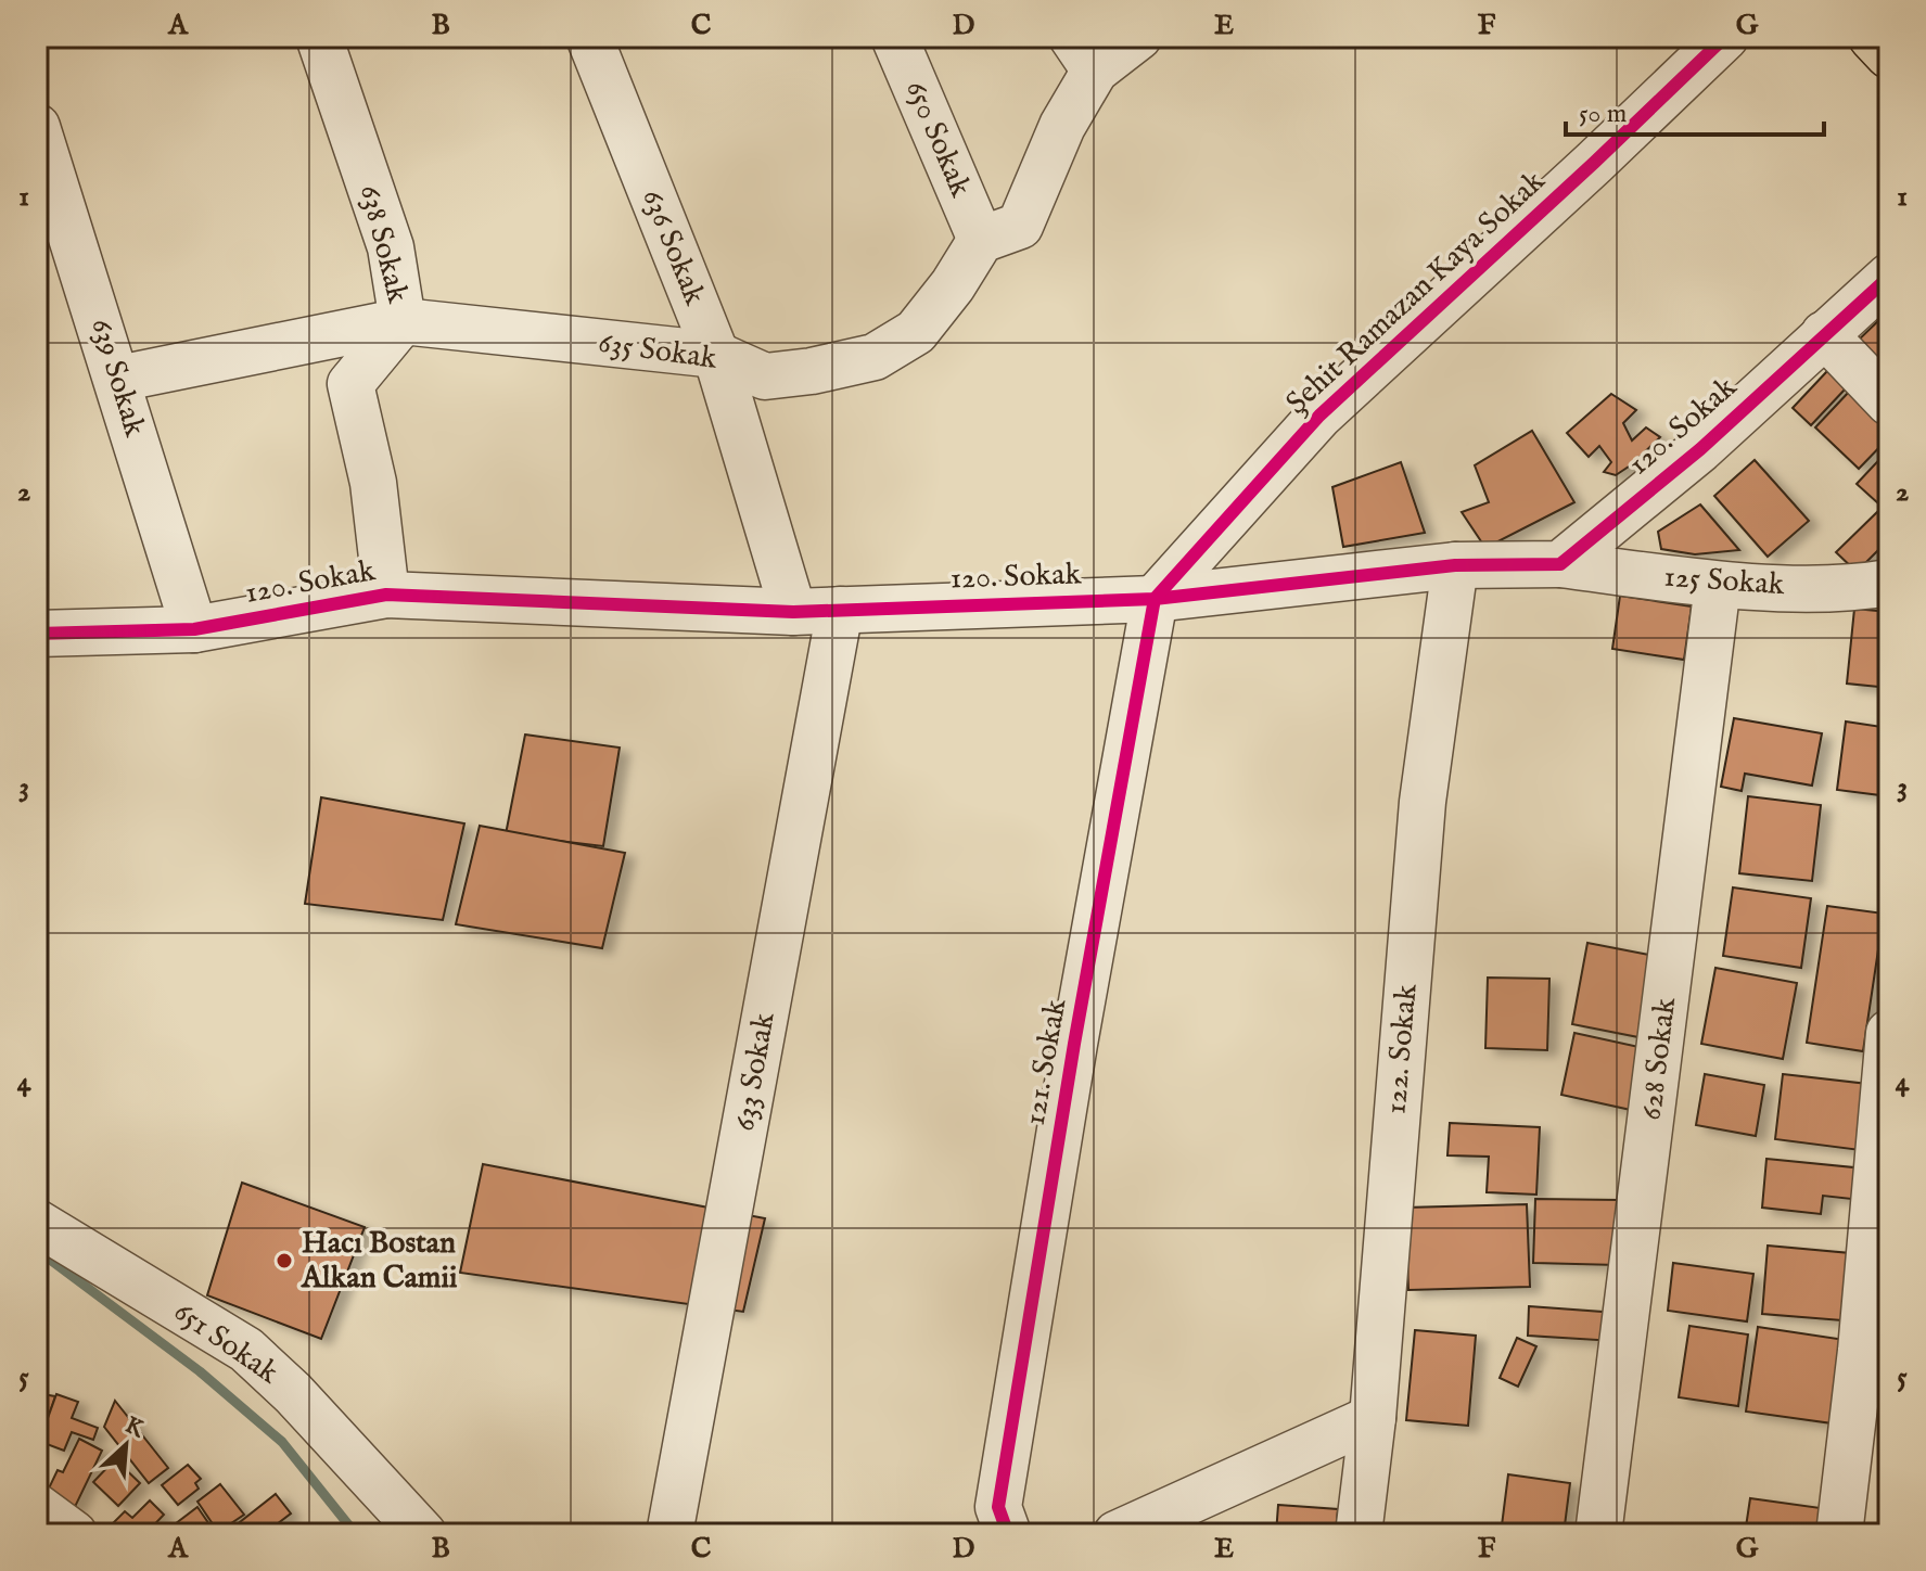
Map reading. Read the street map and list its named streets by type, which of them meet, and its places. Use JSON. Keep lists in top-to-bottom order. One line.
{"streets":{"street":["650 Sokak","638 Sokak","636 Sokak","Şehit Ramazan Kaya Sokak","635 Sokak","639 Sokak","120. Sokak","125 Sokak","122. Sokak","628 Sokak","121. Sokak","633 Sokak","651 Sokak"]},"crossings":[["650 Sokak","635 Sokak"],["638 Sokak","635 Sokak"],["638 Sokak","120. Sokak"],["636 Sokak","635 Sokak"],["636 Sokak","120. Sokak"],["Şehit Ramazan Kaya Sokak","120. Sokak"],["Şehit Ramazan Kaya Sokak","121. Sokak"],["635 Sokak","639 Sokak"],["639 Sokak","120. Sokak"],["120. Sokak","125 Sokak"],["120. Sokak","122. Sokak"],["120. Sokak","121. Sokak"],["120. Sokak","633 Sokak"],["125 Sokak","628 Sokak"]],"places":["Hacı Bostan Alkan Camii"],"scale_bar":"50 m","north":"top right","grid":{"columns":["A","B","C","D","E","F","G"],"rows":["1","2","3","4","5"]}}
